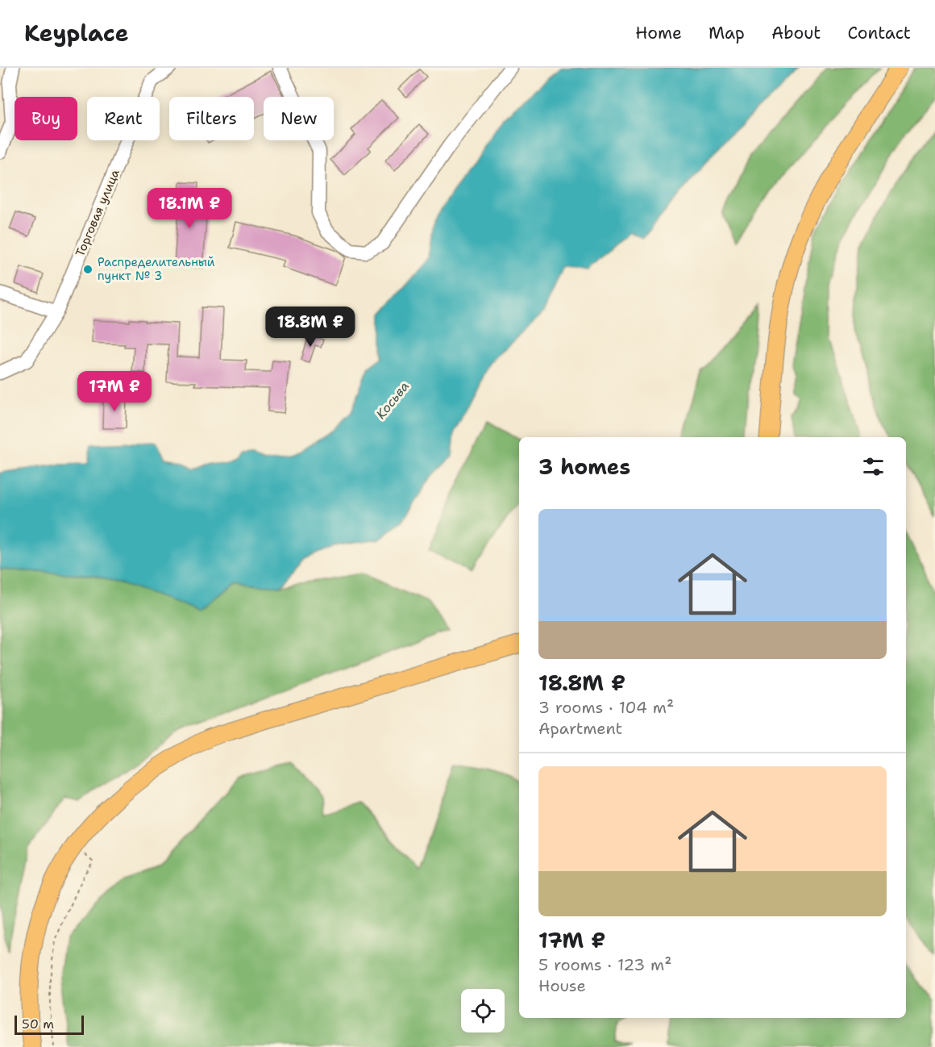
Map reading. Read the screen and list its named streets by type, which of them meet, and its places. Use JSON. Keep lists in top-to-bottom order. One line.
{"streets":{"street":["Торговая улица"]},"water":["Косьва"],"places":["Распределительный пункт № 3"],"scale_bar":"50 m","page":{"header":"Keyplace","nav":["Home","Map","About","Contact"],"chip":["Buy","Rent","Filters","New"],"price":["18.1M ₽","18.8M ₽","17M ₽"],"heading":"3 homes","list":[{"name":"18.8M ₽","note":"3 rooms · 104 m² · Apartment"},{"name":"17M ₽","note":"5 rooms · 123 m² · House"}],"scale":"50 m"}}
